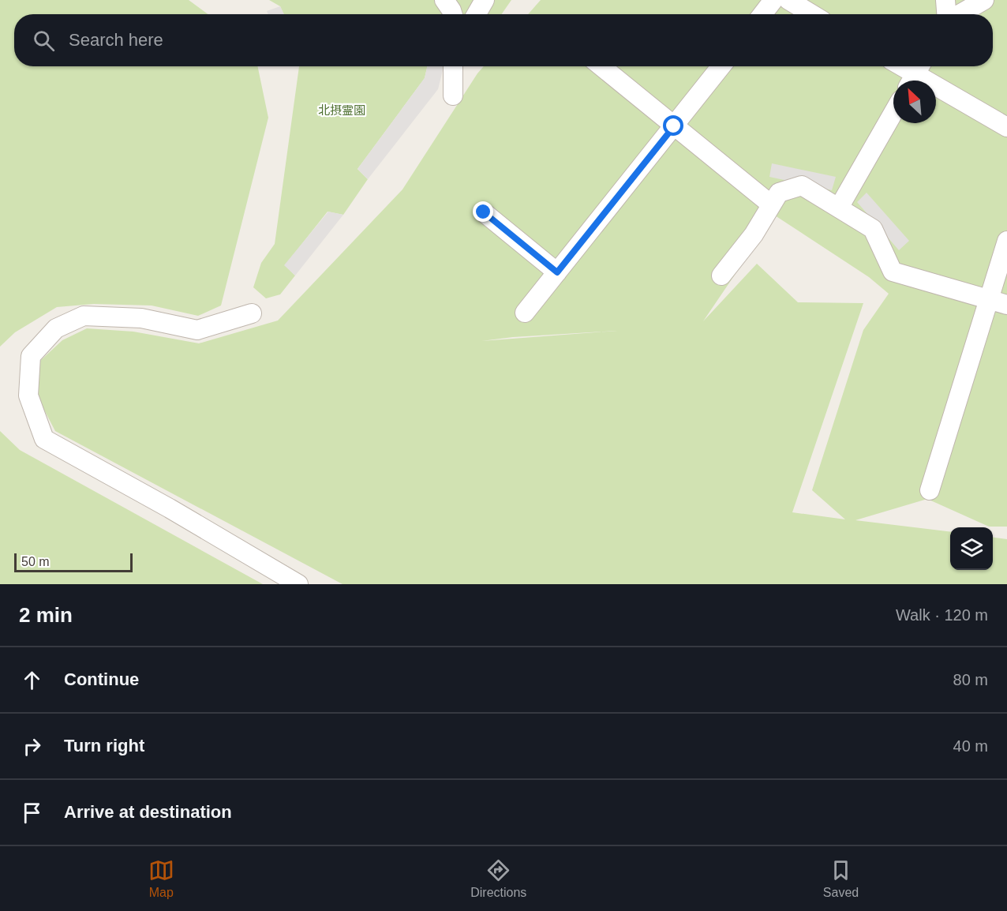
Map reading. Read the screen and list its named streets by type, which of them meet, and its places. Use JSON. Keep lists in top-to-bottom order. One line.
{"parks":["北摂霊園"],"scale_bar":"50 m","north":"top left","page":{"search":"Search here","scale":"50 m","heading":["2 min","Walk · 120 m"],"list":[["Continue","80 m"],["Turn right","40 m"],"Arrive at destination"],"nav":["Map","Directions","Saved"]}}
